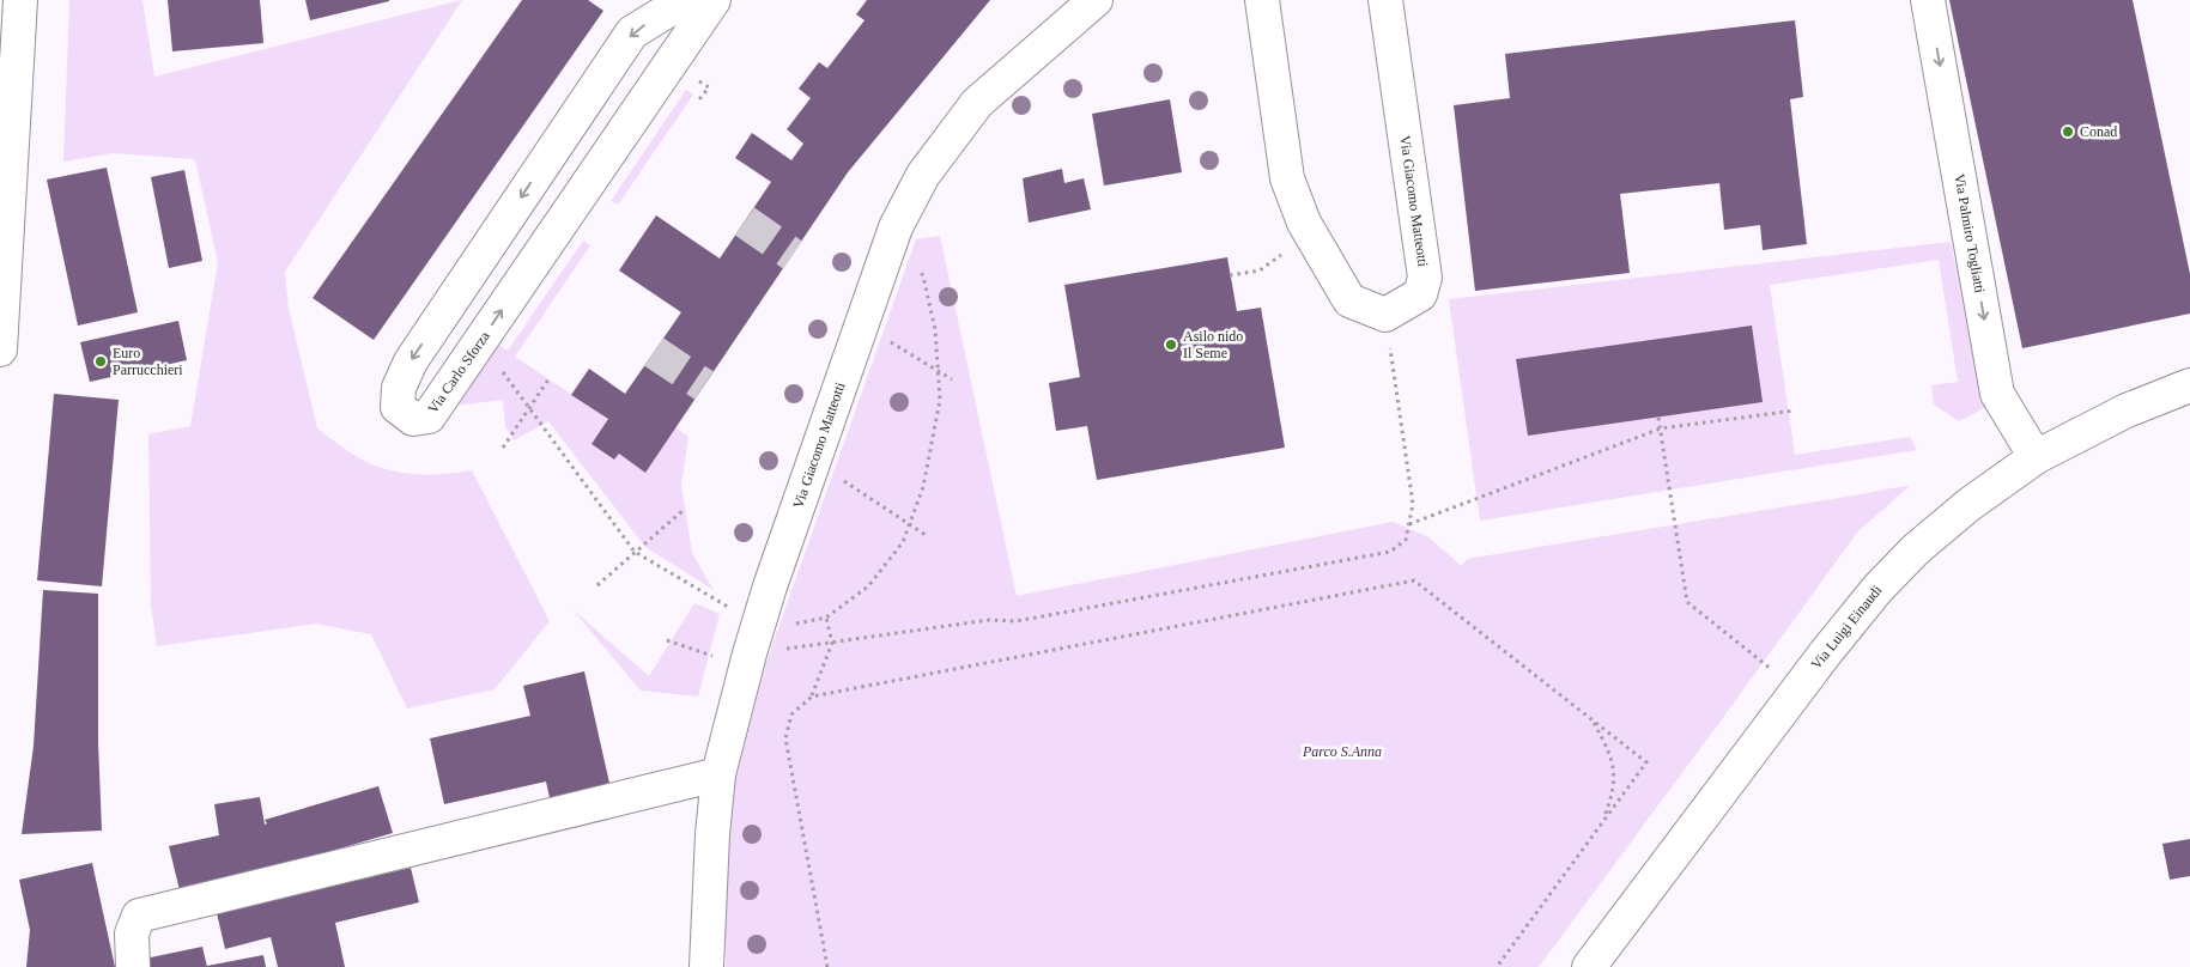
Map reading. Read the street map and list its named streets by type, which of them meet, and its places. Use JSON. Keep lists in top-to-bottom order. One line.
{"streets":{"street":["Via Giacomo Matteotti","Via Palmiro Togliatti","Via Carlo Sforza","Via Luigi Einaudi"]},"crossings":[["Via Palmiro Togliatti","Via Luigi Einaudi"]],"one_way":["Via Palmiro Togliatti"],"parks":["Parco S.Anna"],"places":["Conad","Asilo nido Il Seme","Euro Parrucchieri"]}
